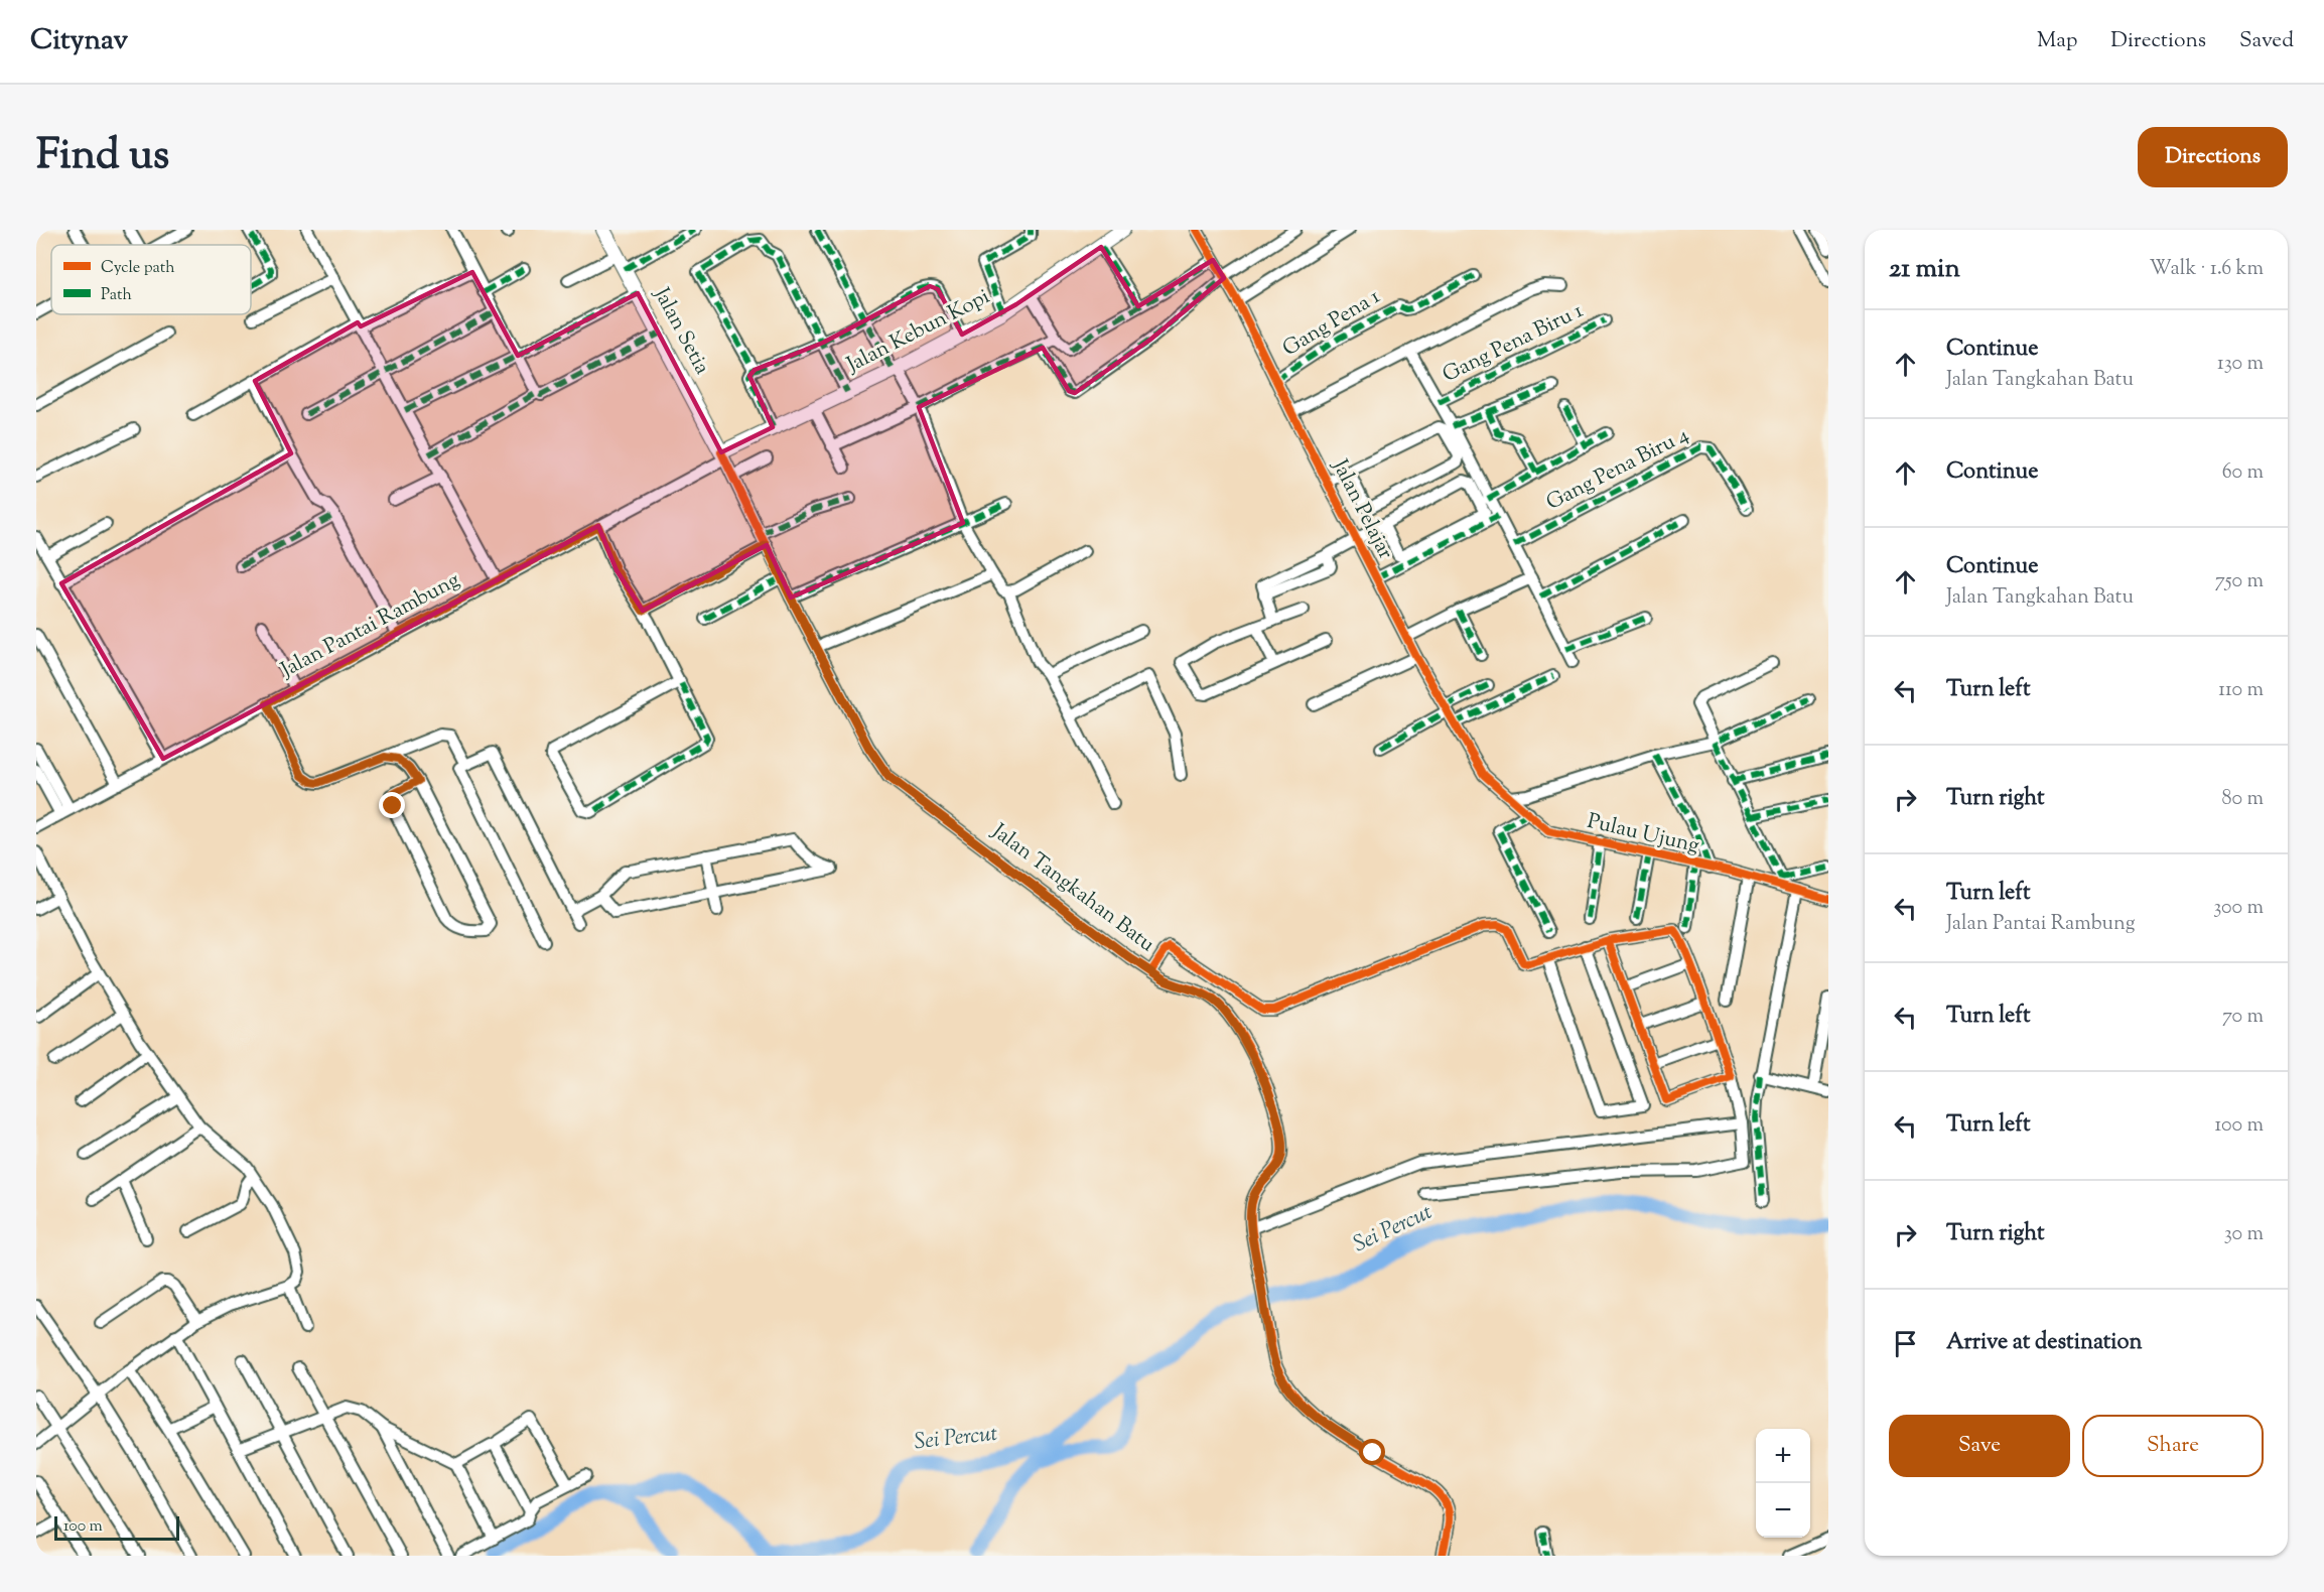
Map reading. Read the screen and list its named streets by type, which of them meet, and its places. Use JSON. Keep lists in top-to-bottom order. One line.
{"streets":{"main road":["Jalan Setia","Jalan Kebun Kopi"],"street":["Gang Pena 1","Gang Pena Biru 1","Gang Pena Biru 4","Jalan Pelajar","Jalan Pantai Rambung","Pulau Ujung","Jalan Tangkahan Batu"]},"crossings":[["Gang Pena 1","Jalan Pelajar"],["Jalan Setia","Jalan Kebun Kopi"],["Jalan Setia","Jalan Pantai Rambung"],["Jalan Setia","Jalan Tangkahan Batu"],["Jalan Kebun Kopi","Jalan Pantai Rambung"],["Jalan Kebun Kopi","Jalan Tangkahan Batu"],["Jalan Pelajar","Pulau Ujung"],["Jalan Pantai Rambung","Jalan Tangkahan Batu"]],"water":["Sei Percut"],"legend":["Cycle path","Path"],"scale_bar":"100 m","page":{"header":"Citynav","nav":["Map","Directions","Saved"],"title":"Find us","buttons":["Directions",["Save","Share"]],"heading":["21 min","Walk · 1.6 km"],"list":[["Continue","Jalan Tangkahan Batu","130 m"],["Continue","60 m"],["Continue","Jalan Tangkahan Batu","750 m"],["Turn left","110 m"],["Turn right","80 m"],["Turn left","Jalan Pantai Rambung","300 m"],["Turn left","70 m"],["Turn left","100 m"],["Turn right","30 m"],"Arrive at destination"],"map_buttons":["+","−"],"scale":"100 m"}}
